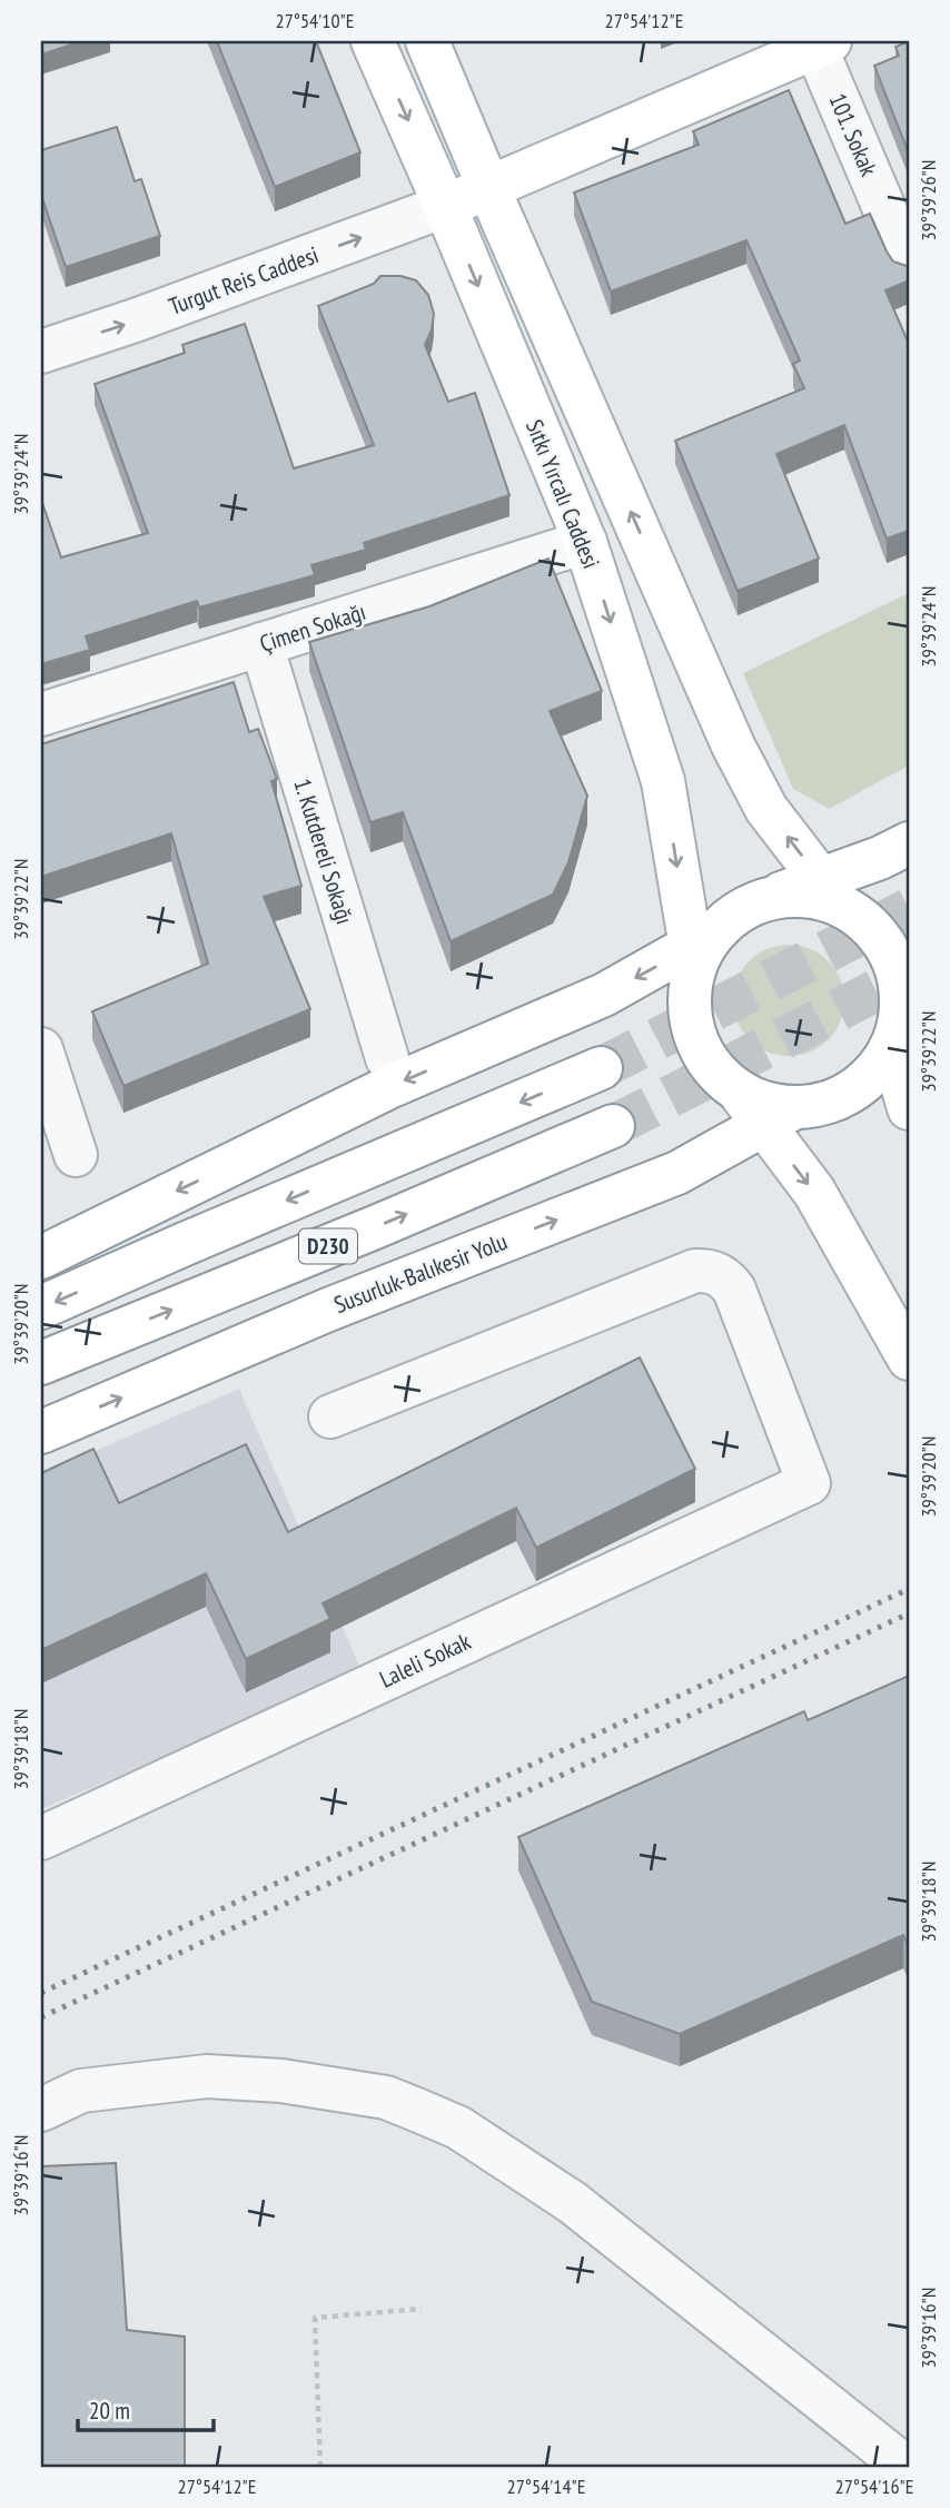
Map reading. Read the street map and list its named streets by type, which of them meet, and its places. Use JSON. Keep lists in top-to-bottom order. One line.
{"streets":{"main road":["Sıtkı Yırcalı Caddesi","D230","Susurluk-Balıkesir Yolu"],"street":["101. Sokak","Turgut Reis Caddesi","Çimen Sokağı","1. Kutdereli Sokağı","Laleli Sokak"]},"crossings":[["Turgut Reis Caddesi","Sıtkı Yırcalı Caddesi"],["Sıtkı Yırcalı Caddesi","Çimen Sokağı"],["Sıtkı Yırcalı Caddesi","Susurluk-Balıkesir Yolu"],["Çimen Sokağı","1. Kutdereli Sokağı"]],"one_way":["Turgut Reis Caddesi"],"scale_bar":"20 m","coordinates":["27°54'10\"E","27°54'12\"E","39°39'26\"N","39°39'24\"N","39°39'22\"N","39°39'20\"N","39°39'18\"N","39°39'16\"N","27°54'14\"E","27°54'16\"E"]}
